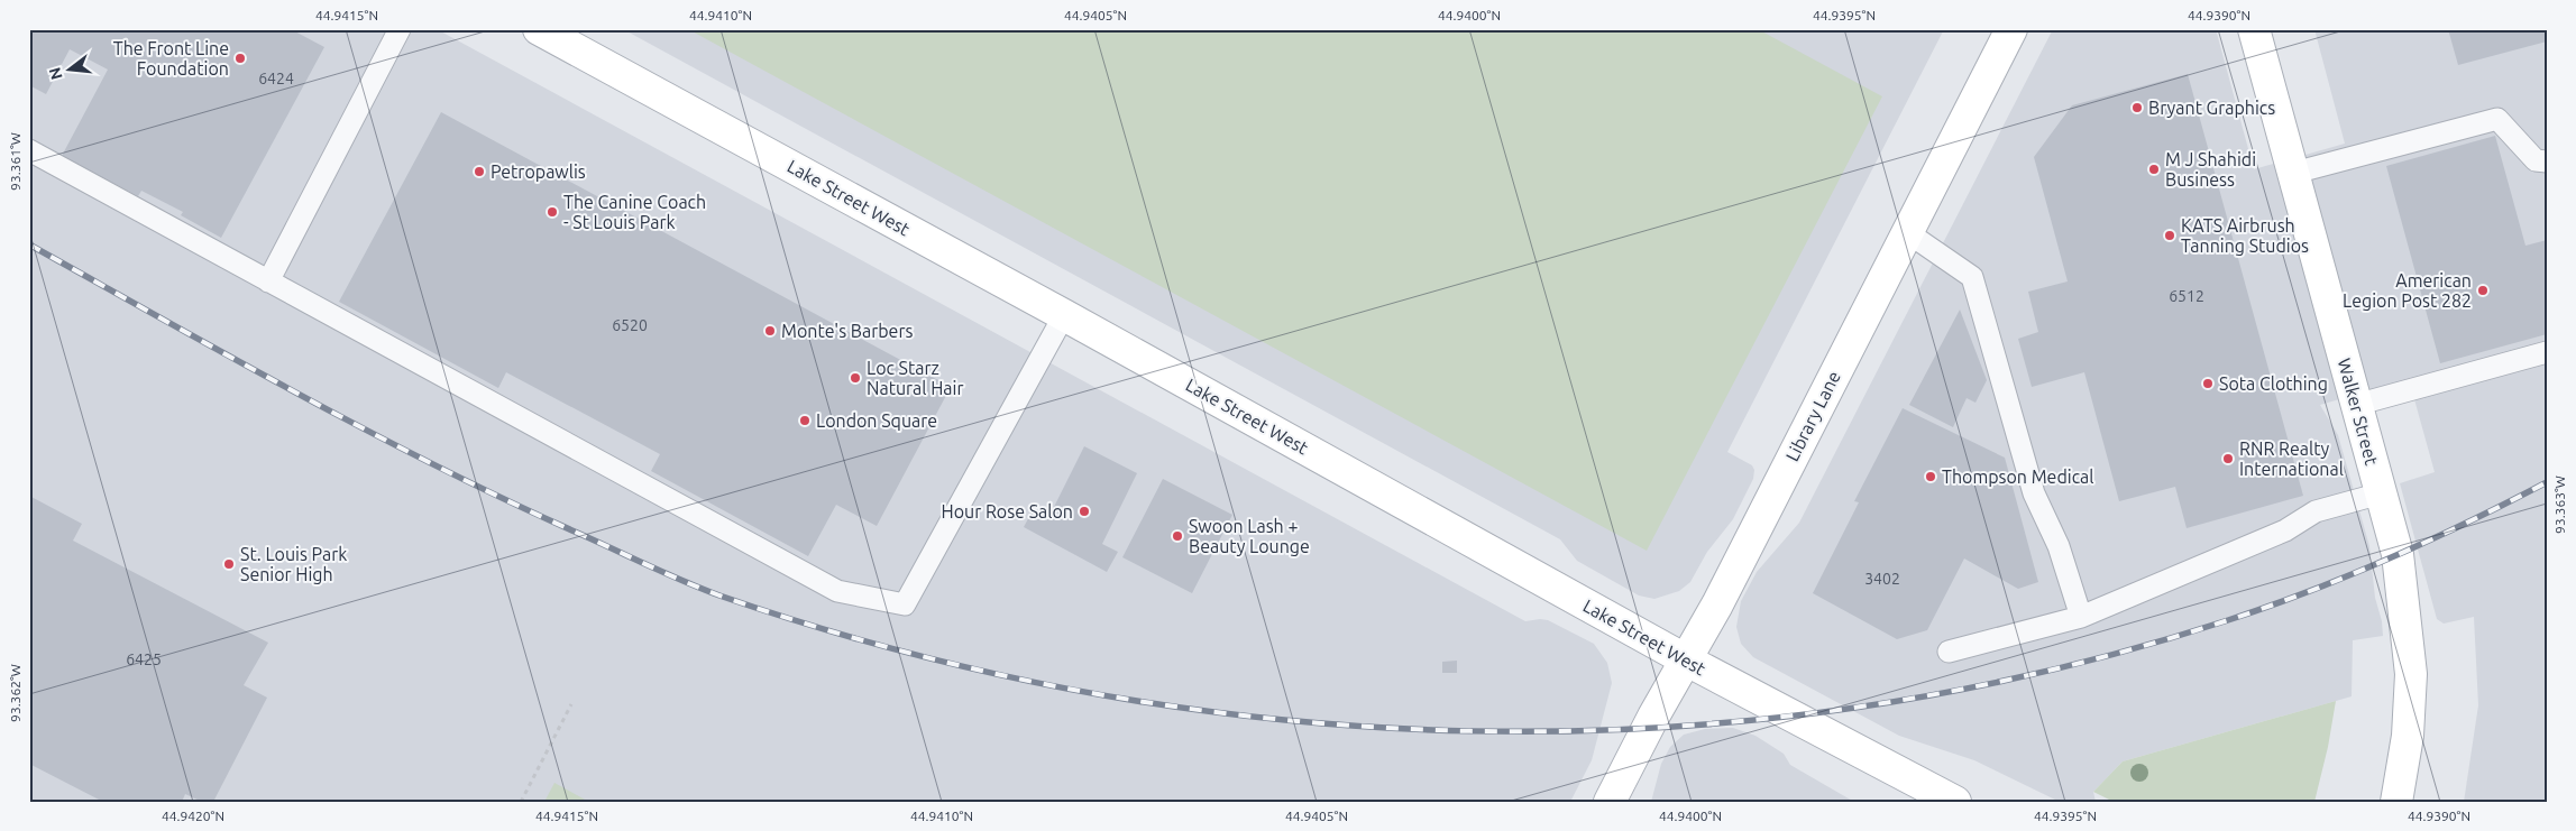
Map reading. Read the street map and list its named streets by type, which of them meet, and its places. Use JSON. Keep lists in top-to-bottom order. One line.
{"streets":{"street":["Lake Street West","Walker Street","Library Lane"]},"crossings":[["Lake Street West","Library Lane"]],"places":["The Front Line Foundation","Bryant Graphics","M J Shahidi Business","Petropawlis","The Canine Coach - St Louis Park","KATS Airbrush Tanning Studios","American Legion Post 282","Monte's Barbers","Loc Starz Natural Hair","Sota Clothing","London Square","RNR Realty International","Thompson Medical","Hour Rose Salon","Swoon Lash + Beauty Lounge","St. Louis Park Senior High"],"house_numbers":["6424","6512","6520","3402","6425"],"north":"left","coordinates":["44.9415°N","44.9410°N","44.9405°N","44.9400°N","44.9395°N","44.9390°N","93.361°W","93.363°W","93.362°W","44.9420°N"]}
